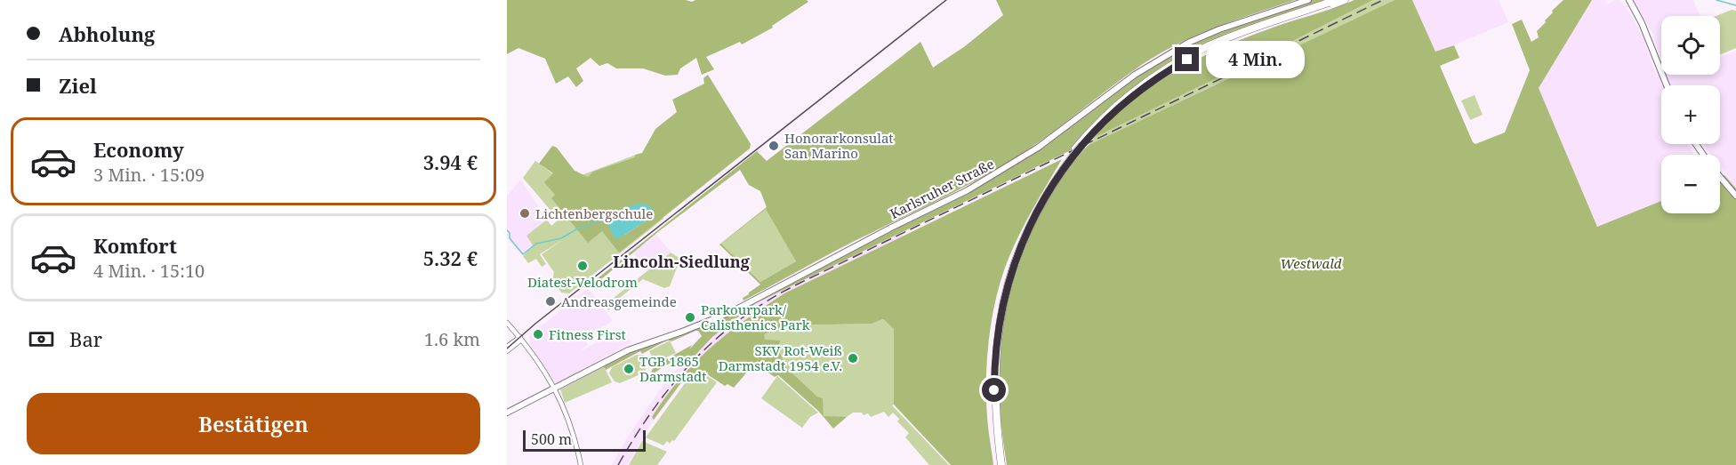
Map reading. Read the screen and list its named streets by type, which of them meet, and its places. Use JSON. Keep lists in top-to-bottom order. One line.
{"streets":{"main road":["Karlsruher Straße"]},"districts":["Lincoln-Siedlung"],"parks":["Westwald"],"places":["Honorarkonsulat San Marino","Lichtenbergschule","Diatest-Velodrom","Andreasgemeinde","Parkourpark/ Calisthenics Park","Fitness First","SKV Rot-Weiß Darmstadt 1954 e.V.","TGB 1865 Darmstadt"],"scale_bar":"500 m","page":{"banner":["Abholung","Ziel"],"map_buttons":["+","−"],"bubble":"4 Min.","list":[{"name":"Economy","note":"3 Min. · 15:09","value":"3.94 €"},{"name":"Komfort","note":"4 Min. · 15:10","value":"5.32 €"}],"pay":["Bar","1.6 km"],"buttons":"Bestätigen","scale":"500 m"}}
